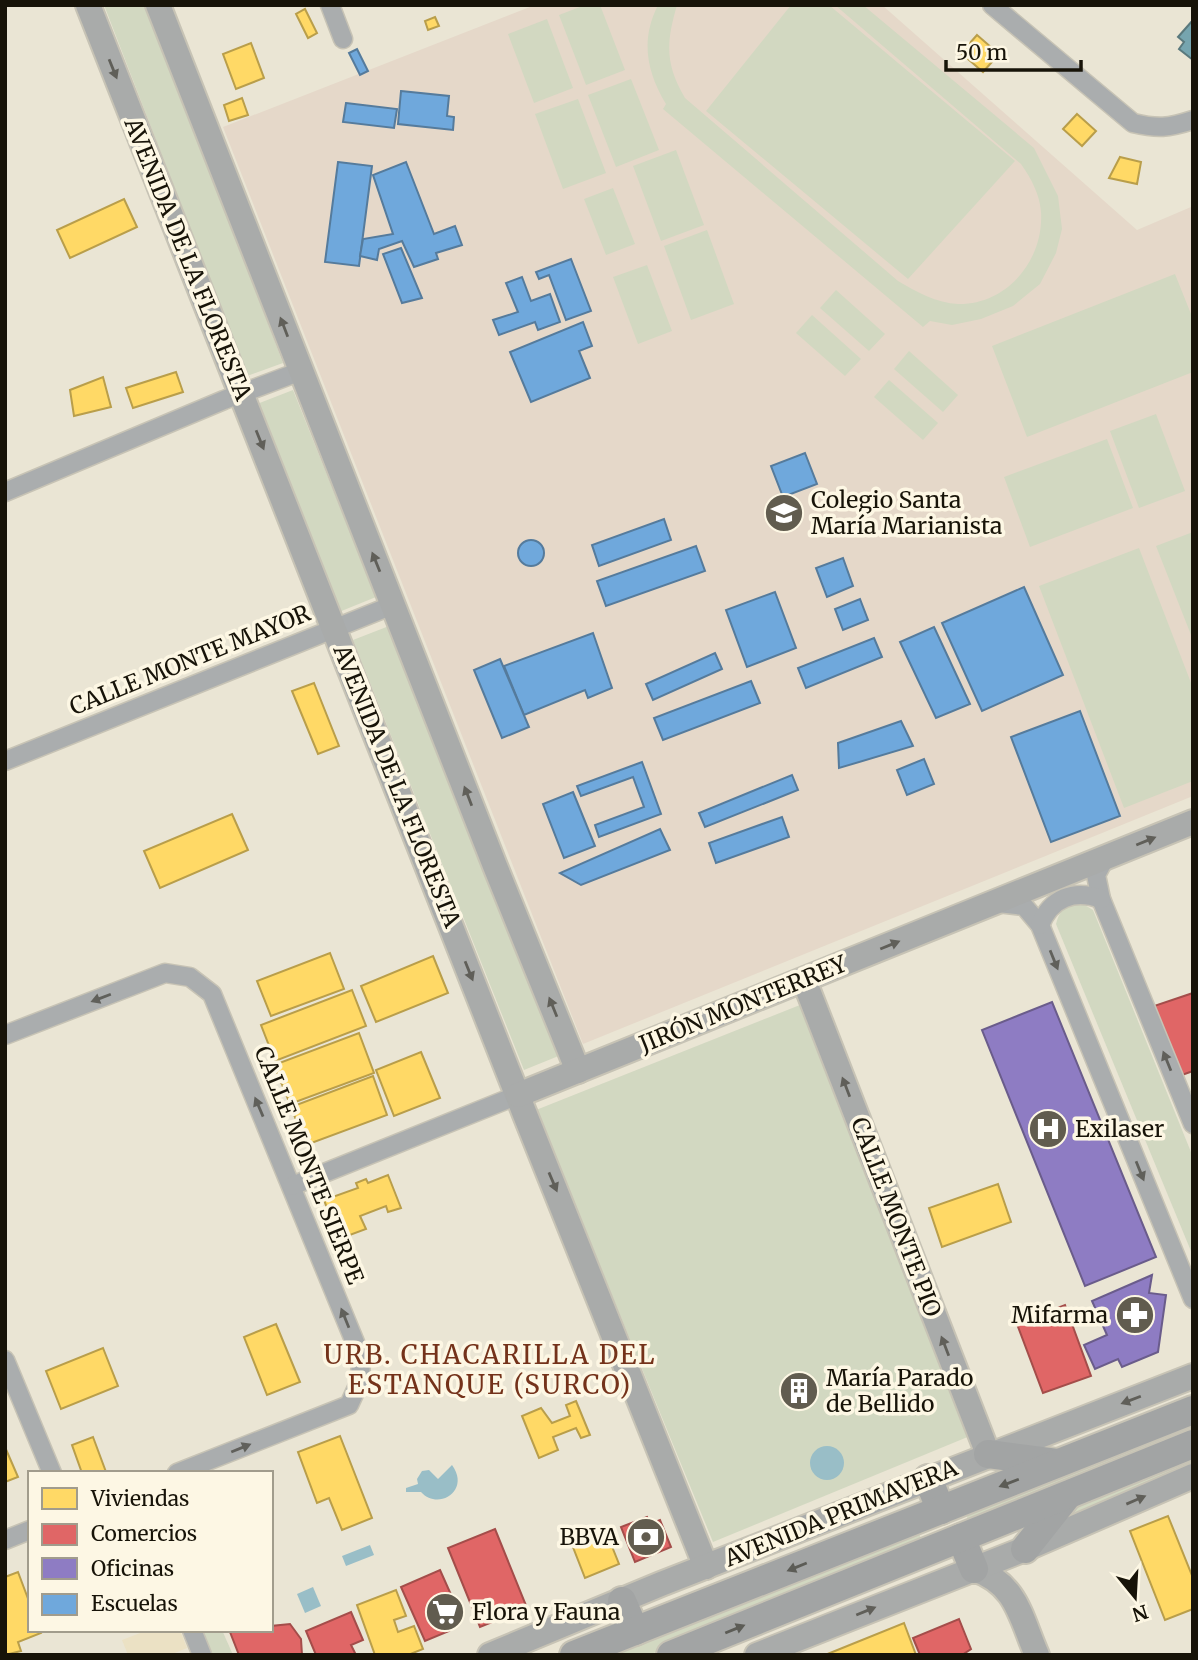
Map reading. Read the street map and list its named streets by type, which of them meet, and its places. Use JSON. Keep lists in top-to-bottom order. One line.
{"streets":{"main road":["AVENIDA PRIMAVERA"],"street":["AVENIDA DE LA FLORESTA","CALLE MONTE MAYOR","JIRÓN MONTERREY","CALLE MONTE SIERPE","CALLE MONTE PIO"]},"crossings":[["AVENIDA DE LA FLORESTA","CALLE MONTE MAYOR"],["AVENIDA DE LA FLORESTA","JIRÓN MONTERREY"],["AVENIDA DE LA FLORESTA","AVENIDA PRIMAVERA"],["JIRÓN MONTERREY","CALLE MONTE SIERPE"],["JIRÓN MONTERREY","CALLE MONTE PIO"],["CALLE MONTE PIO","AVENIDA PRIMAVERA"]],"one_way":["CALLE MONTE PIO"],"districts":["URB. CHACARILLA DEL ESTANQUE (SURCO)"],"places":{"school or university":["Colegio Santa María Marianista"],"hospital":["Exilaser"],"pharmacy":["Mifarma"],"building":["María Parado de Bellido"],"bank":["BBVA"],"supermarket":["Flora y Fauna"]},"legend":["Viviendas","Comercios","Oficinas","Escuelas"],"scale_bar":"50 m","north":"bottom"}
